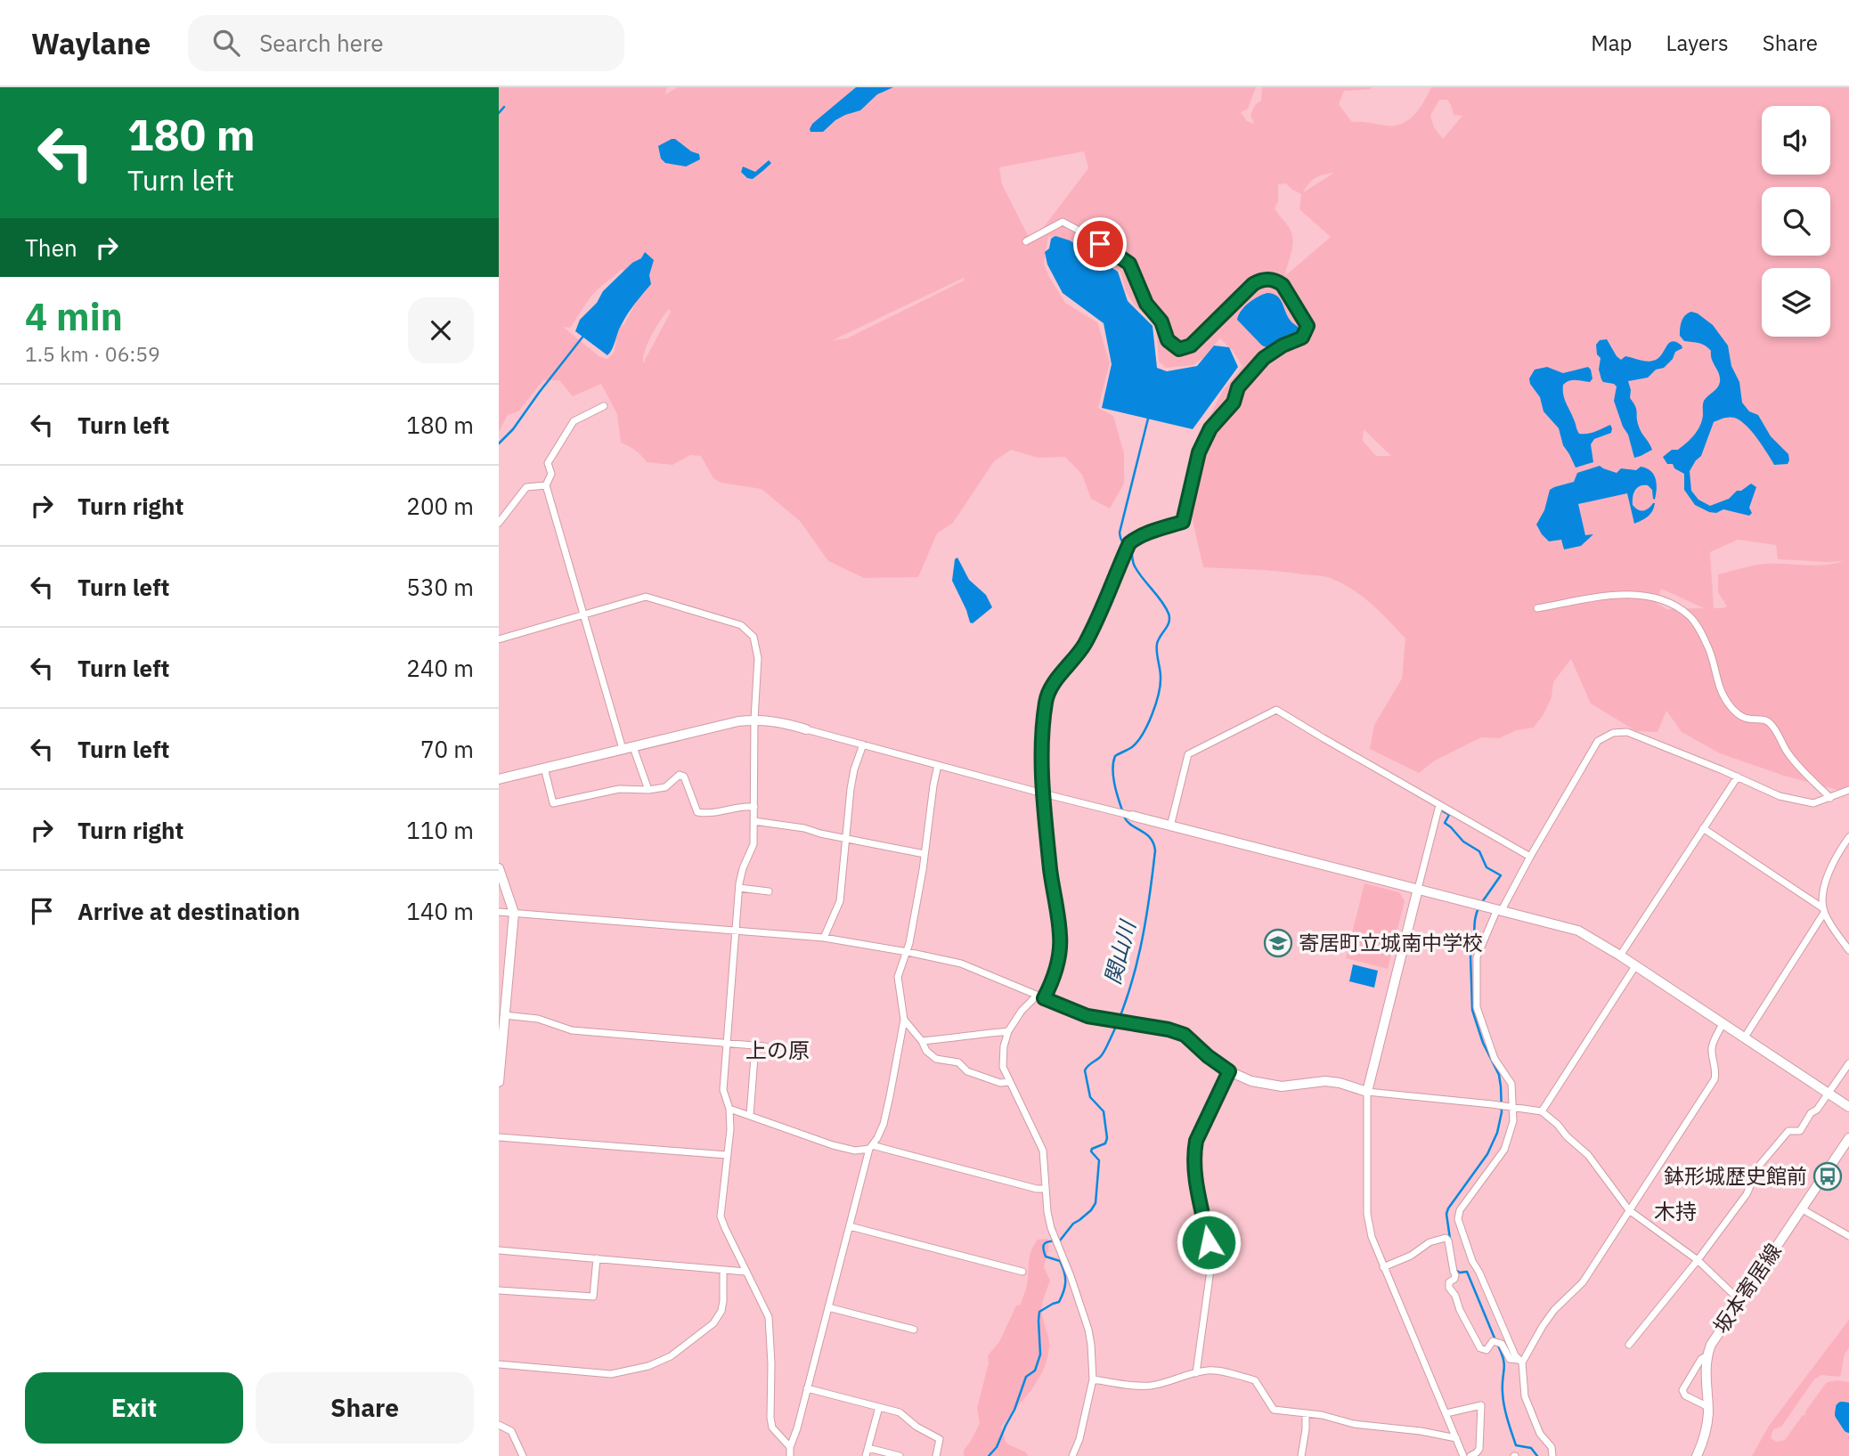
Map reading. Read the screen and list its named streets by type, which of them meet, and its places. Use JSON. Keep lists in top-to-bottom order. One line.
{"streets":{"street":["坂本寄居線"]},"districts":["上の原","木持"],"water":["関山川"],"places":{"school or university":["寄居町立城南中学校"],"bus stop":["鉢形城歴史館前"]},"page":{"header":"Waylane","search":"Search here","nav":["Map","Layers","Share"],"turn":["180 m","Turn left"],"then":"Then","heading":["4 min","1.5 km · 06:59"],"list":[{"name":"Turn left","value":"180 m"},{"name":"Turn right","value":"200 m"},{"name":"Turn left","value":"530 m"},{"name":"Turn left","value":"240 m"},{"name":"Turn left","value":"70 m"},{"name":"Turn right","value":"110 m"},{"name":"Arrive at destination","value":"140 m"}],"buttons":["Exit","Share"]}}
